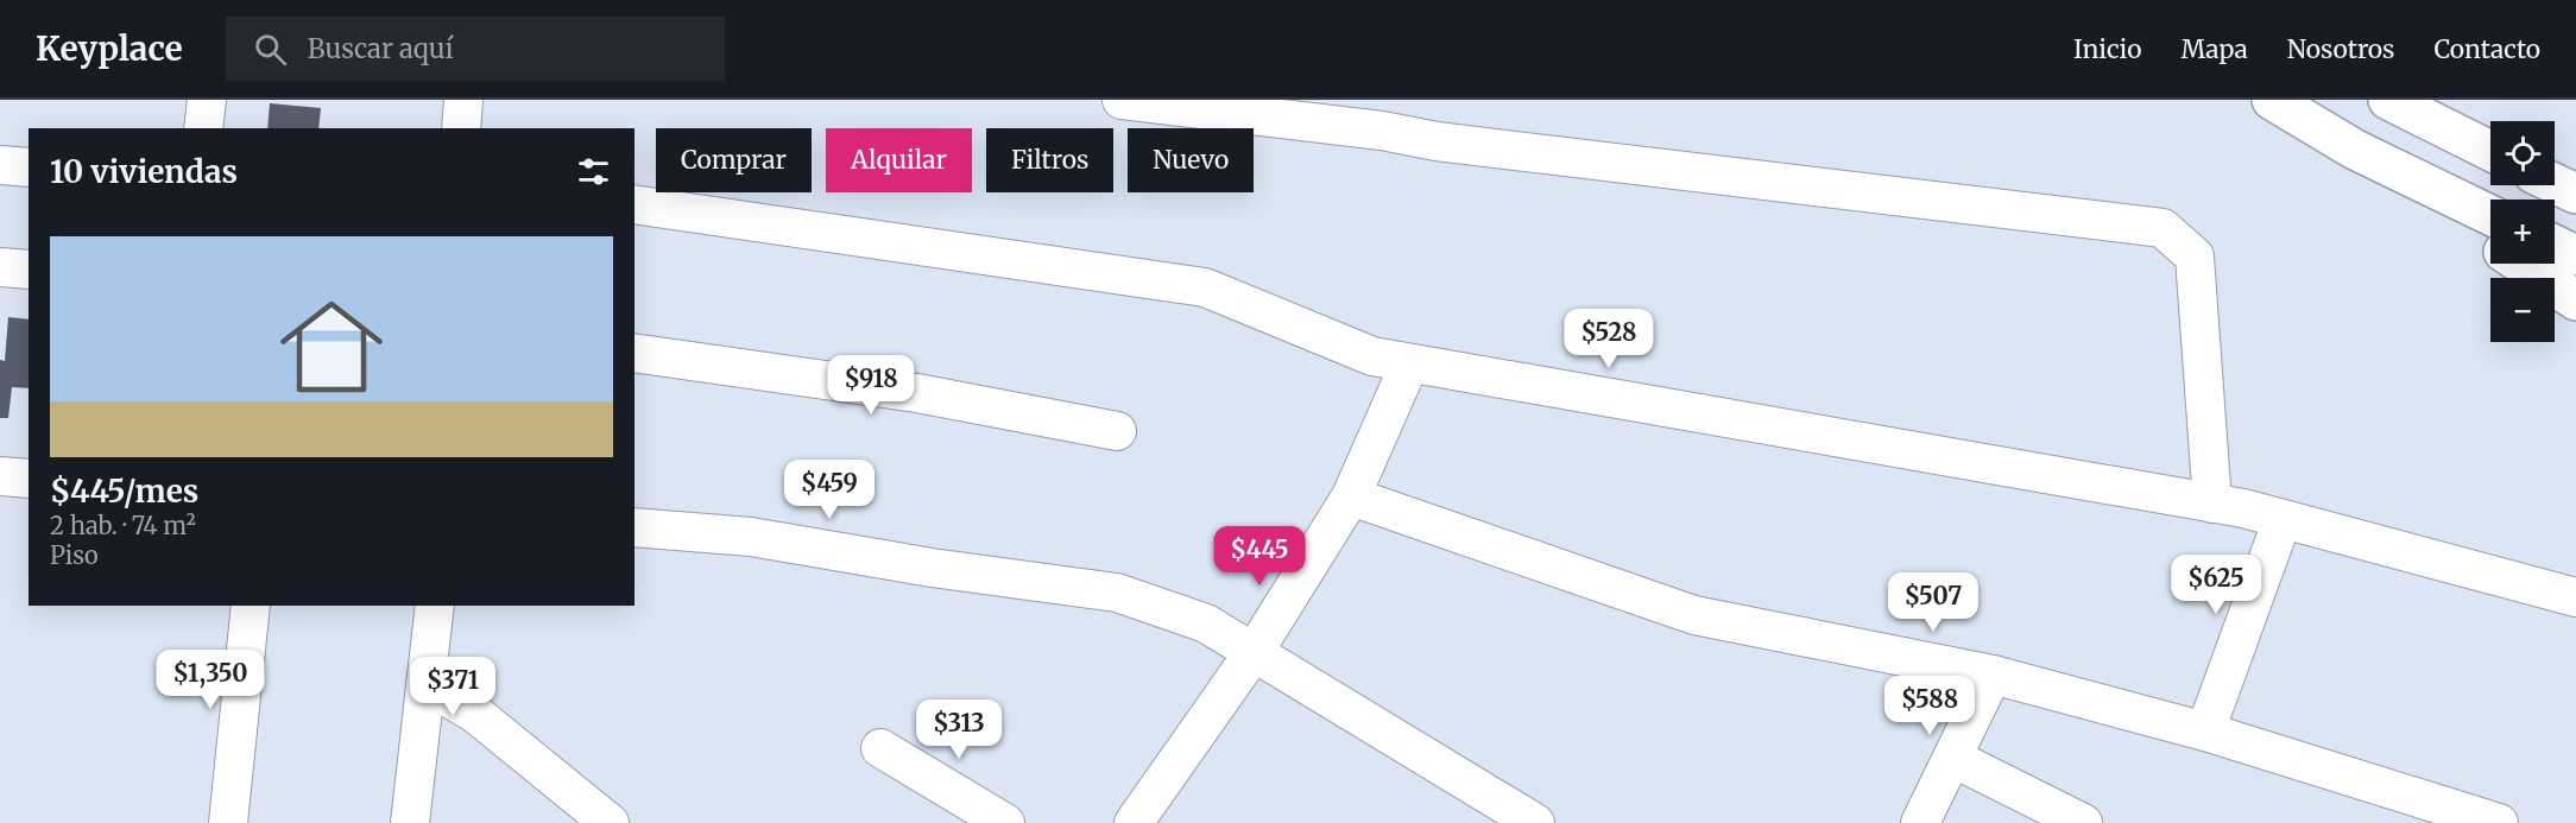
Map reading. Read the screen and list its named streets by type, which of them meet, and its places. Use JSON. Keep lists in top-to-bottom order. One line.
{"page":{"header":"Keyplace","search":"Buscar aquí","nav":["Inicio","Mapa","Nosotros","Contacto"],"map_buttons":["+","−"],"chip":["Comprar","Alquilar","Filtros","Nuevo"],"heading":"10 viviendas","list":[{"name":"$445/mes","note":"2 hab. · 74 m² · Piso"}],"price":["$528","$918","$459","$445","$625","$507","$1,350","$371","$588","$313"]}}
